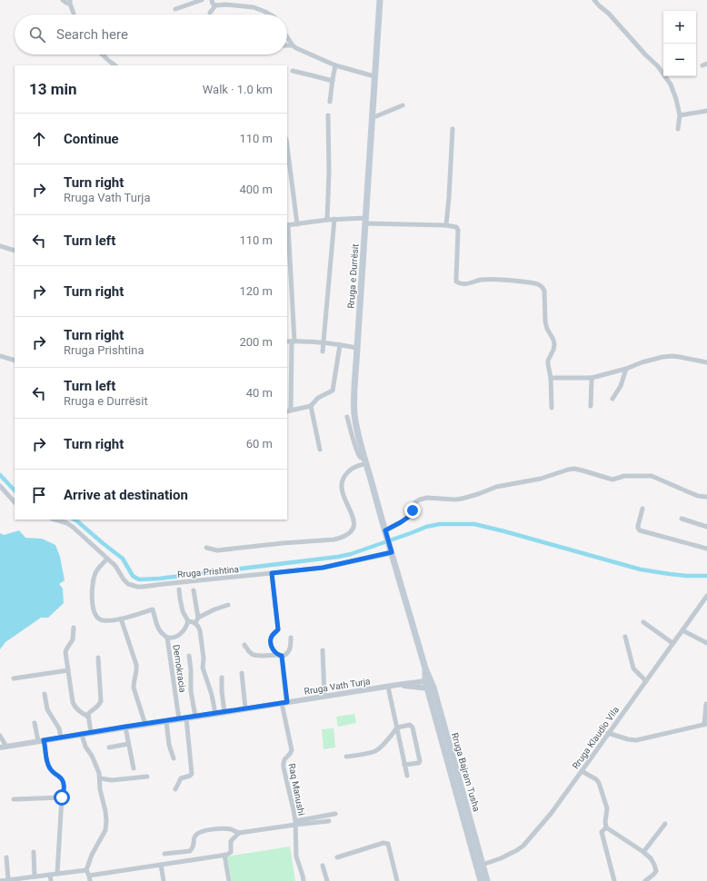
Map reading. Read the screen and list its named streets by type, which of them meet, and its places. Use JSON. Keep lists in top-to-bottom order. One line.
{"streets":{"main road":["Rruga e Durrësit","Rruga Bajram Tusha"],"street":["Rruga Prishtina","Demokracia","Rruga Vath Turja","Rruga Klaudio Vila","Raq Manushi"]},"crossings":[["Rruga e Durrësit","Rruga Prishtina"],["Rruga e Durrësit","Rruga Bajram Tusha"],["Rruga Prishtina","Rruga Bajram Tusha"],["Demokracia","Rruga Vath Turja"],["Rruga Vath Turja","Rruga Bajram Tusha"],["Rruga Vath Turja","Raq Manushi"],["Rruga Klaudio Vila","Rruga Bajram Tusha"]],"page":{"map_buttons":["+","−"],"search":"Search here","heading":["13 min","Walk · 1.0 km"],"list":[["Continue","110 m"],["Turn right","Rruga Vath Turja","400 m"],["Turn left","110 m"],["Turn right","120 m"],["Turn right","Rruga Prishtina","200 m"],["Turn left","Rruga e Durrësit","40 m"],["Turn right","60 m"],"Arrive at destination"]}}
